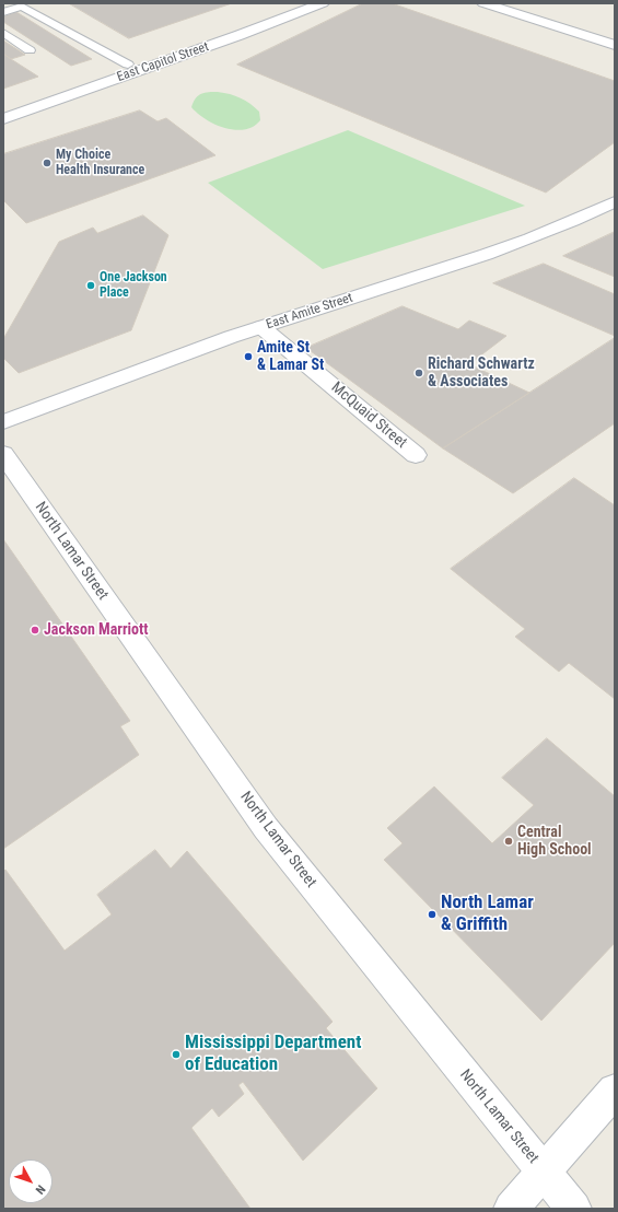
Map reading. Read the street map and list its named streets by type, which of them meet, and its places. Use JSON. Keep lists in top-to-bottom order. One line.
{"streets":{"main road":["East Capitol Street","East Amite Street","McQuaid Street","North Lamar Street"]},"crossings":[["East Amite Street","McQuaid Street"]],"places":["My Choice Health Insurance","One Jackson Place","Amite St & Lamar St","Richard Schwartz & Associates","Jackson Marriott","Central High School","North Lamar & Griffith","Mississippi Department of Education"],"north":"bottom right"}
